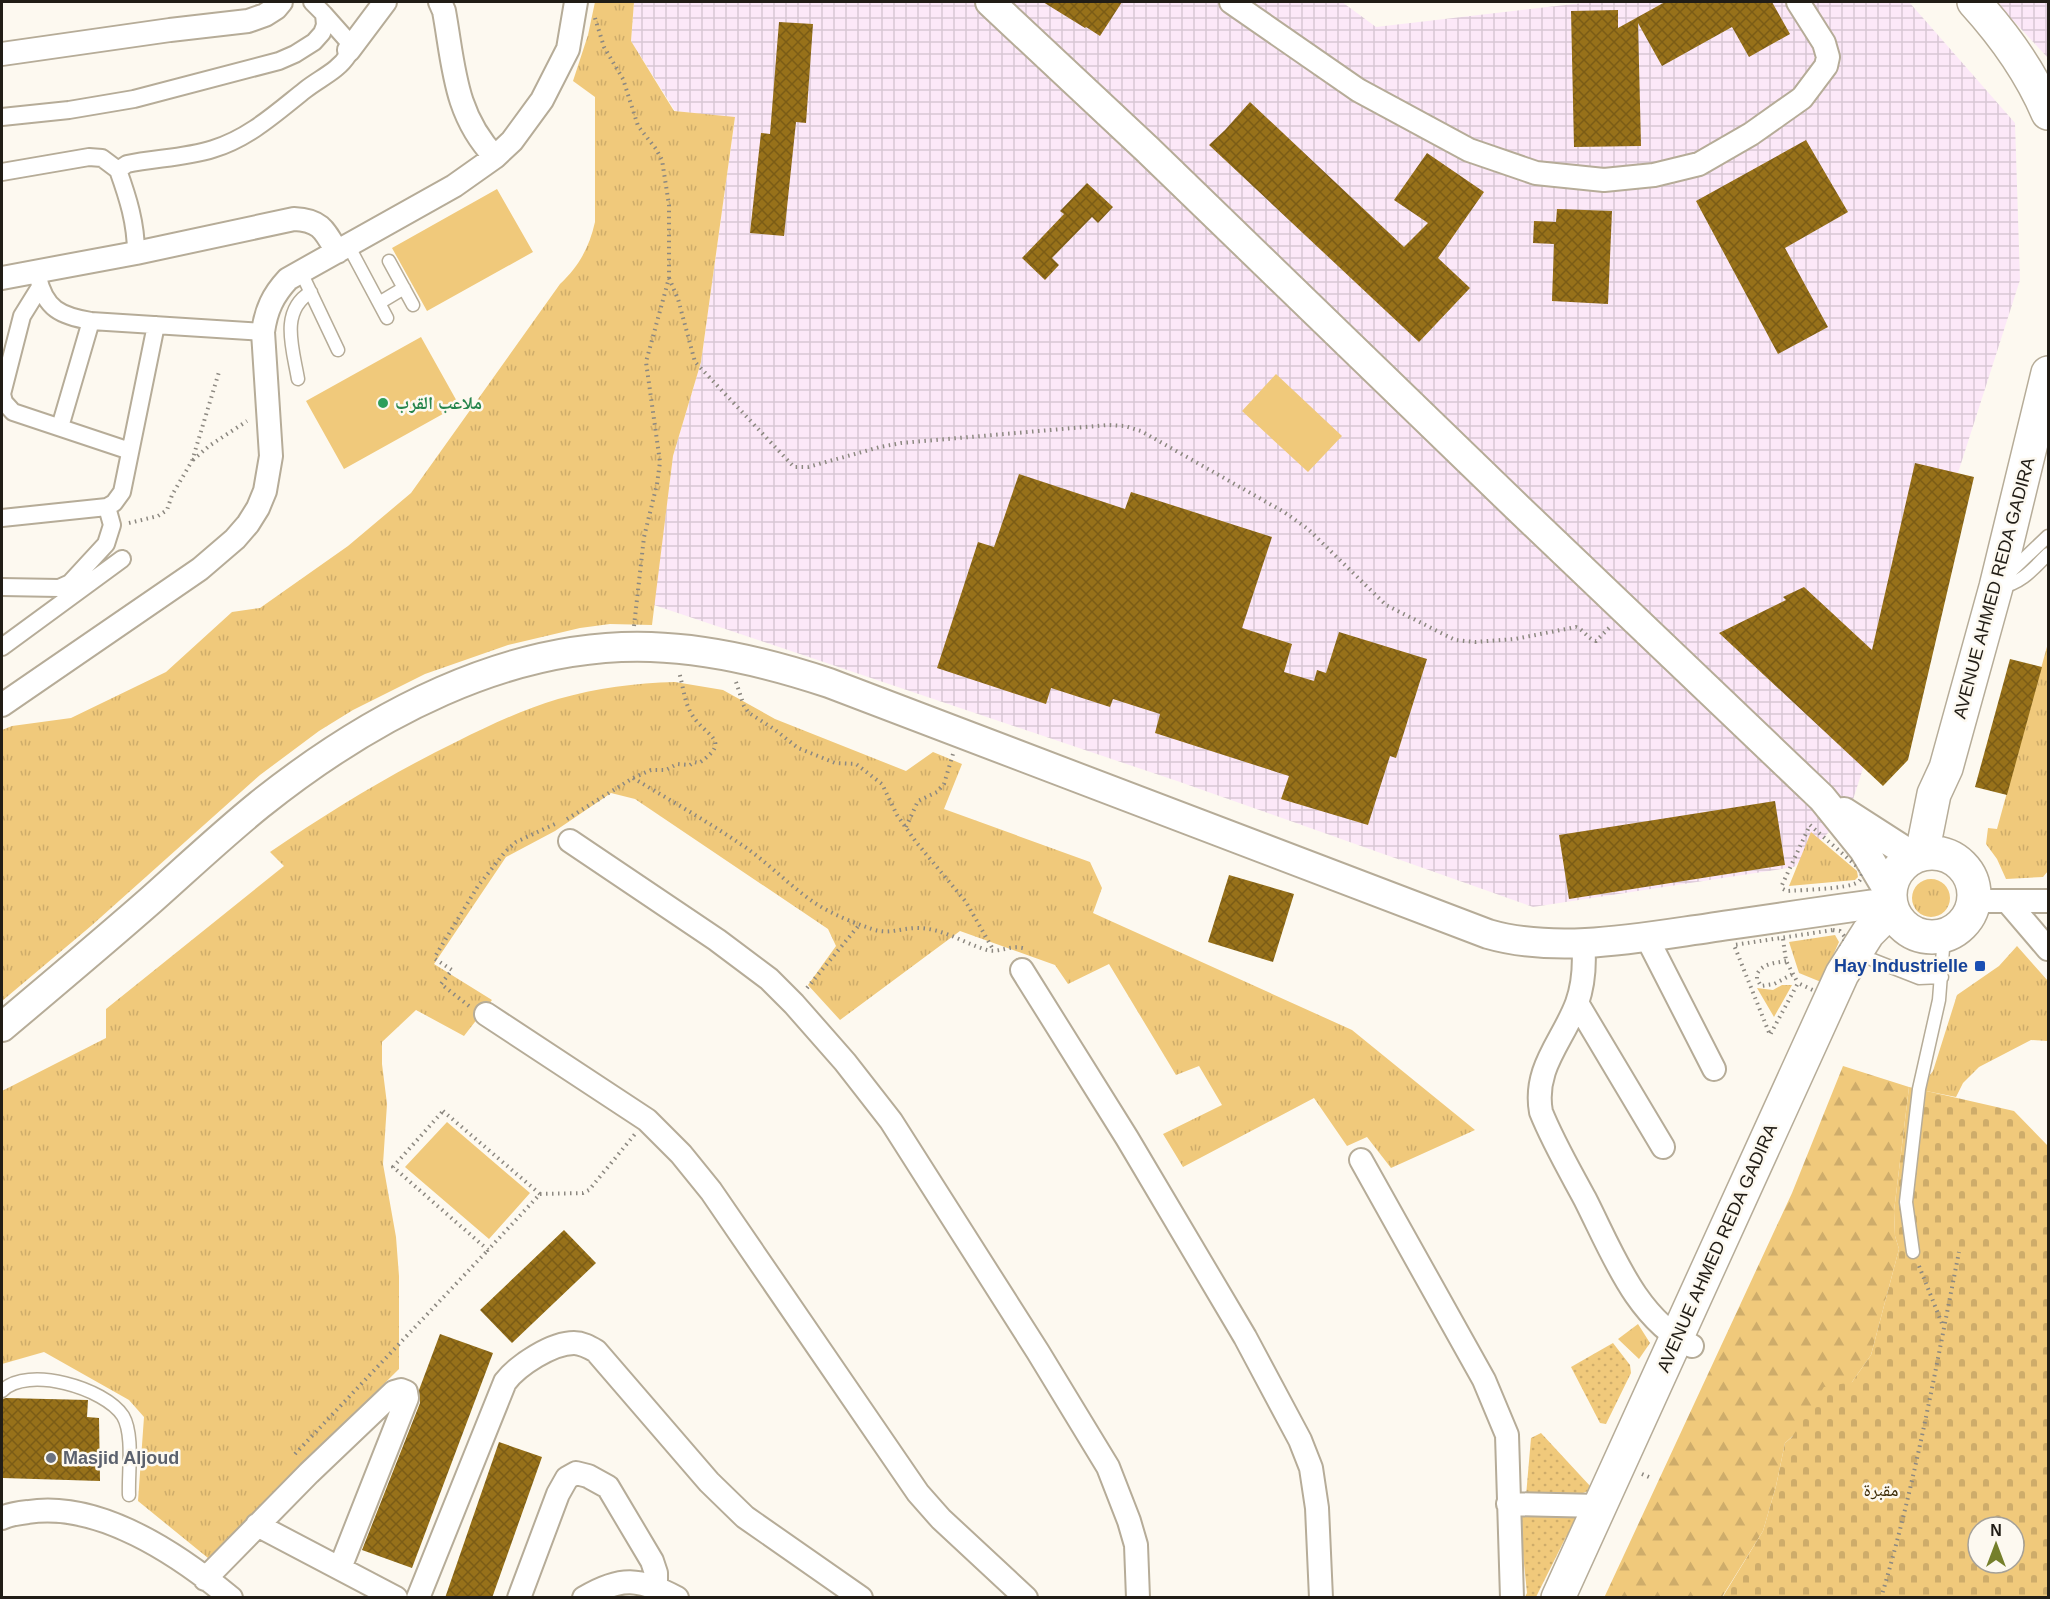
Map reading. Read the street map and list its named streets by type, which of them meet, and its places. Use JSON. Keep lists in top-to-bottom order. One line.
{"streets":{"main road":["AVENUE AHMED REDA GADIRA"]},"parks":["مقبرة"],"places":{"other":["ملاعب القرب","Masjid Aljoud"],"transit":["Hay Industrielle"]},"north":"top"}
